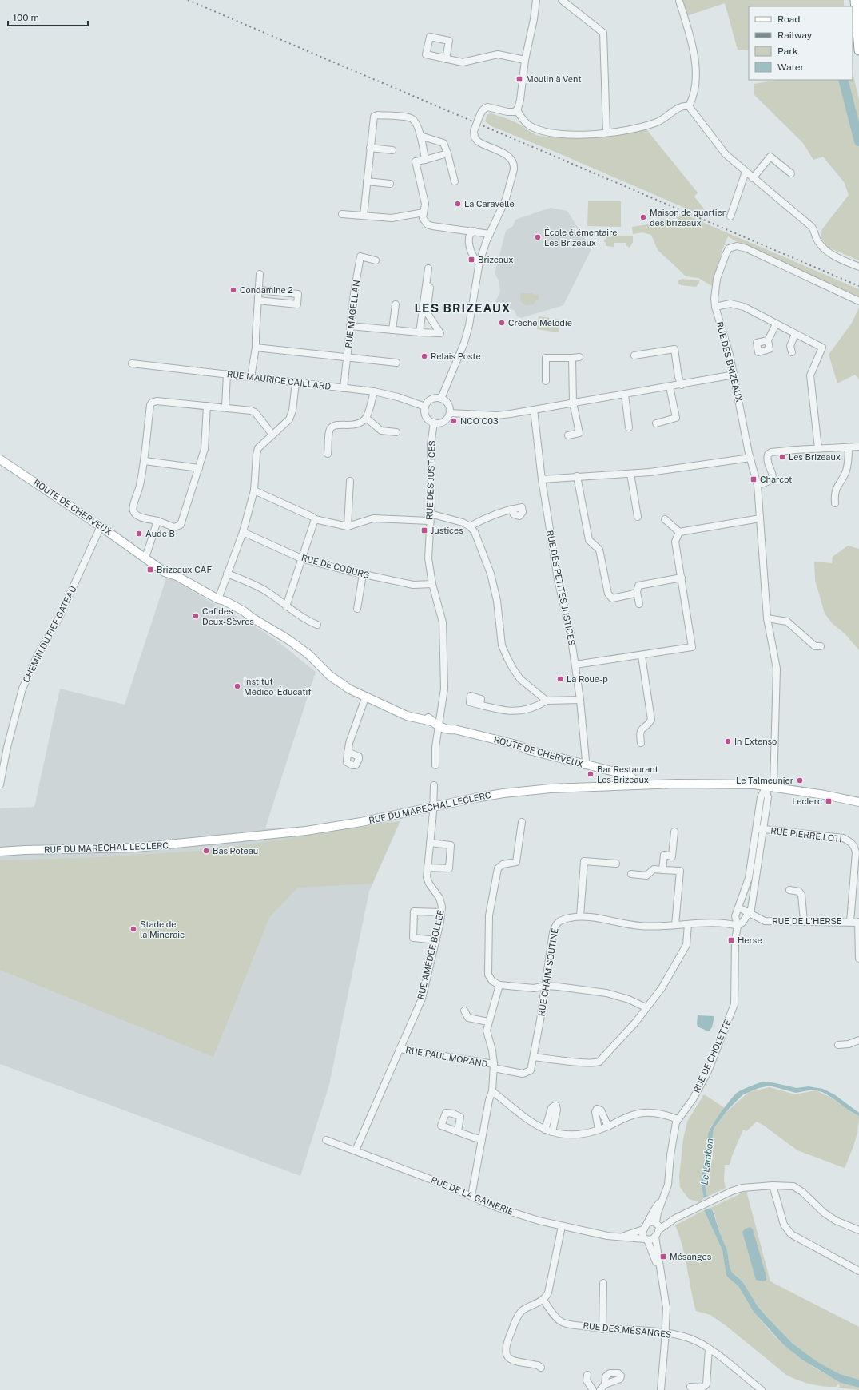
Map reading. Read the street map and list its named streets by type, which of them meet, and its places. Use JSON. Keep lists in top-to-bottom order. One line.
{"streets":{"main road":["ROUTE DE CHERVEUX","RUE DU MARÉCHAL LECLERC"],"street":["RUE MAGELLAN","RUE DES BRIZEAUX","RUE MAURICE CAILLARD","RUE DES JUSTICES","RUE DE COBURG","RUE DES PETITES JUSTICES","CHEMIN DU FIEF GATEAU","RUE PIERRE LOTI","RUE DE L'HERSE","RUE AMÉDÉE BOLLÉE","RUE CHAIM SOUTINE","RUE DE CHOLETTE","RUE PAUL MORAND","RUE DE LA GAINERIE","RUE DES MÉSANGES"]},"crossings":[["RUE MAGELLAN","RUE MAURICE CAILLARD"],["RUE DES BRIZEAUX","RUE DU MARÉCHAL LECLERC"],["RUE DES BRIZEAUX","RUE DE CHOLETTE"],["RUE MAURICE CAILLARD","RUE DES JUSTICES"],["RUE DES JUSTICES","ROUTE DE CHERVEUX"],["RUE DES JUSTICES","RUE DE COBURG"],["ROUTE DE CHERVEUX","RUE DES PETITES JUSTICES"],["ROUTE DE CHERVEUX","CHEMIN DU FIEF GATEAU"],["ROUTE DE CHERVEUX","RUE DU MARÉCHAL LECLERC"],["RUE DU MARÉCHAL LECLERC","RUE AMÉDÉE BOLLÉE"],["RUE DU MARÉCHAL LECLERC","RUE DE CHOLETTE"],["RUE PIERRE LOTI","RUE DE L'HERSE"],["RUE PIERRE LOTI","RUE DE CHOLETTE"],["RUE DE L'HERSE","RUE DE CHOLETTE"],["RUE AMÉDÉE BOLLÉE","RUE PAUL MORAND"],["RUE AMÉDÉE BOLLÉE","RUE DE LA GAINERIE"],["RUE CHAIM SOUTINE","RUE DE CHOLETTE"],["RUE CHAIM SOUTINE","RUE PAUL MORAND"],["RUE DE CHOLETTE","RUE DE LA GAINERIE"]],"districts":["LES BRIZEAUX"],"water":["Le Lambon"],"places":{"transit":["Moulin à Vent","Brizeaux","Charcot","Justices","Brizeaux CAF","Leclerc","Herse","Mésanges"],"other":["La Caravelle","Maison de quartier des brizeaux","École élémentaire Les Brizeaux","Condamine 2","Crèche Mélodie","Relais Poste","NCO C03","Les Brizeaux","Aude B","Caf des Deux-Sèvres","La Roue-p","Institut Médico-Éducatif","In Extenso","Bar Restaurant Les Brizeaux","Le Talmeunier","Bas Poteau","Stade de la Mineraie"]},"legend":["Road","Railway","Park","Water"],"scale_bar":"100 m"}
